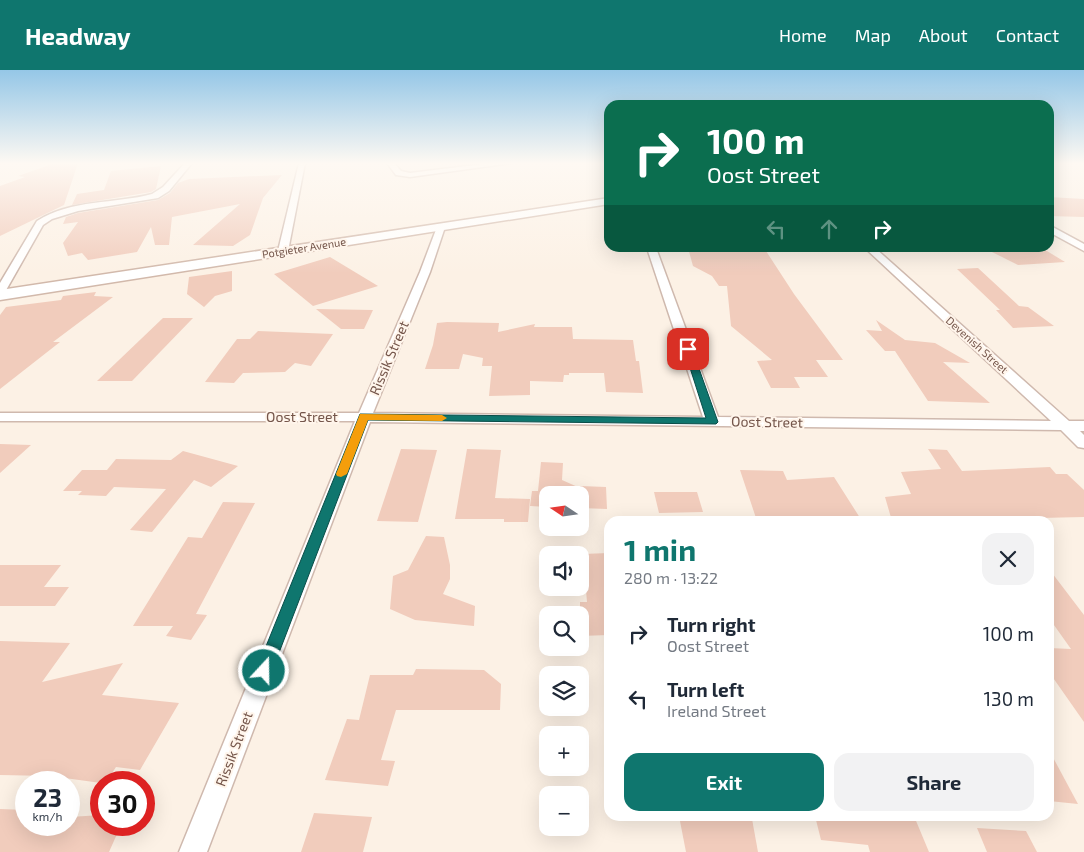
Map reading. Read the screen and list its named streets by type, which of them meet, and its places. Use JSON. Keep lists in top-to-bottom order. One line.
{"streets":{"street":["Potgieter Avenue","Devenish Street","Rissik Street","Oost Street"]},"crossings":[["Potgieter Avenue","Rissik Street"],["Devenish Street","Oost Street"],["Rissik Street","Oost Street"]],"north":"left","page":{"header":"Headway","nav":["Home","Map","About","Contact"],"turn":["100 m","Oost Street"],"map_buttons":["+","−"],"heading":["1 min","280 m · 13:22"],"list":[{"name":"Turn right","note":"Oost Street","value":"100 m"},{"name":"Turn left","note":"Ireland Street","value":"130 m"}],"buttons":["Exit","Share"],"speed":"23 km/h","limit":"30"}}
